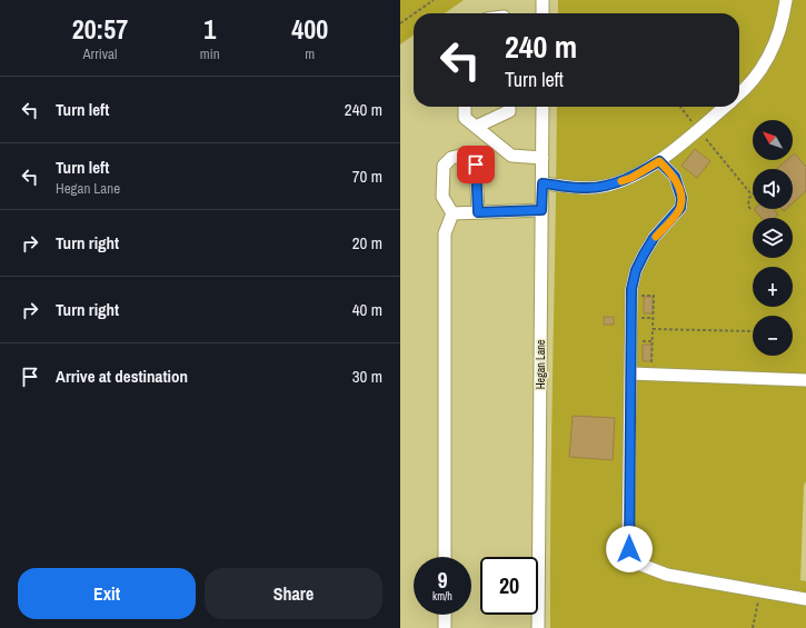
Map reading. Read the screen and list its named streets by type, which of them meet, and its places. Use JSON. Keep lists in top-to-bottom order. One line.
{"streets":{"street":["Hegan Lane"]},"north":"top left","page":{"eta":["20:57","Arrival","1","min","400","m"],"turn":["240 m","Turn left"],"list":[{"name":"Turn left","value":"240 m"},{"name":"Turn left","note":"Hegan Lane","value":"70 m"},{"name":"Turn right","value":"20 m"},{"name":"Turn right","value":"40 m"},{"name":"Arrive at destination","value":"30 m"}],"map_buttons":["+","−"],"speed":"9 km/h","limit":"20","buttons":["Exit","Share"]}}
